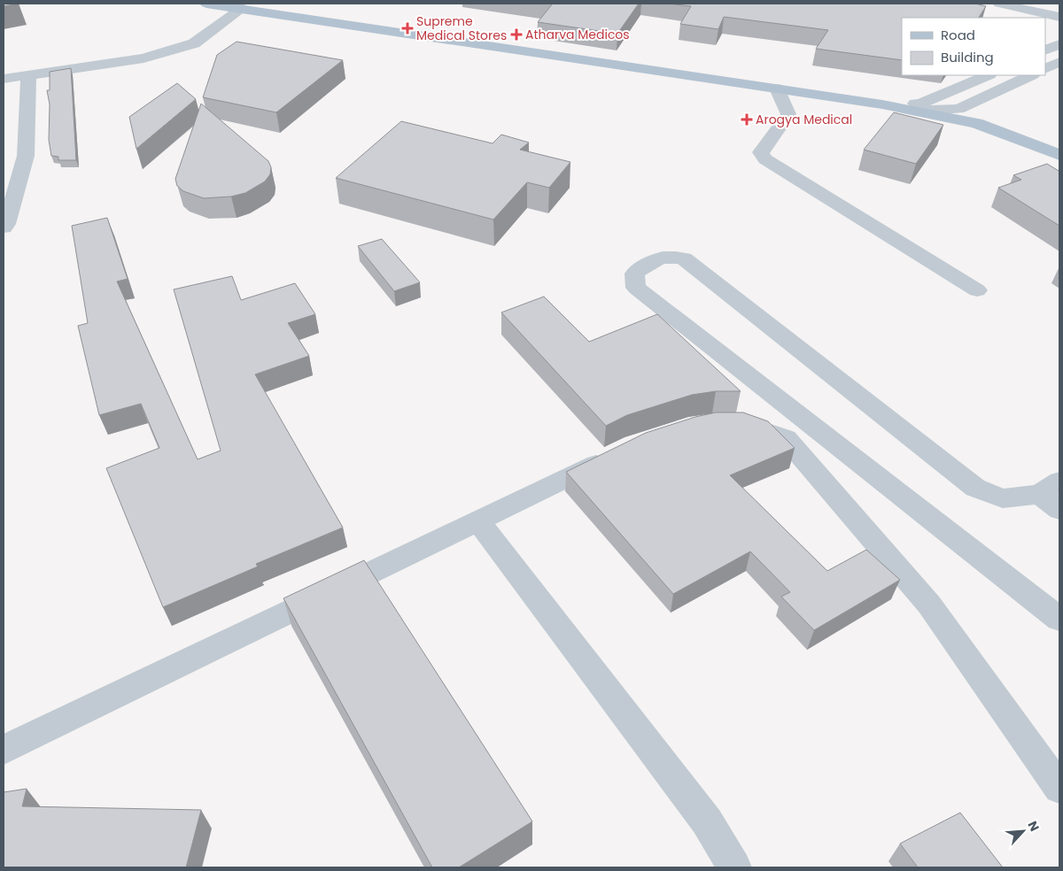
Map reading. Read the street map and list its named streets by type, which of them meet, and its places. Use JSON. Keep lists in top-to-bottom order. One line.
{"places":{"health":["Supreme Medical Stores","Atharva Medicos","Arogya Medical"]},"legend":["Road","Building"],"north":"top right"}
